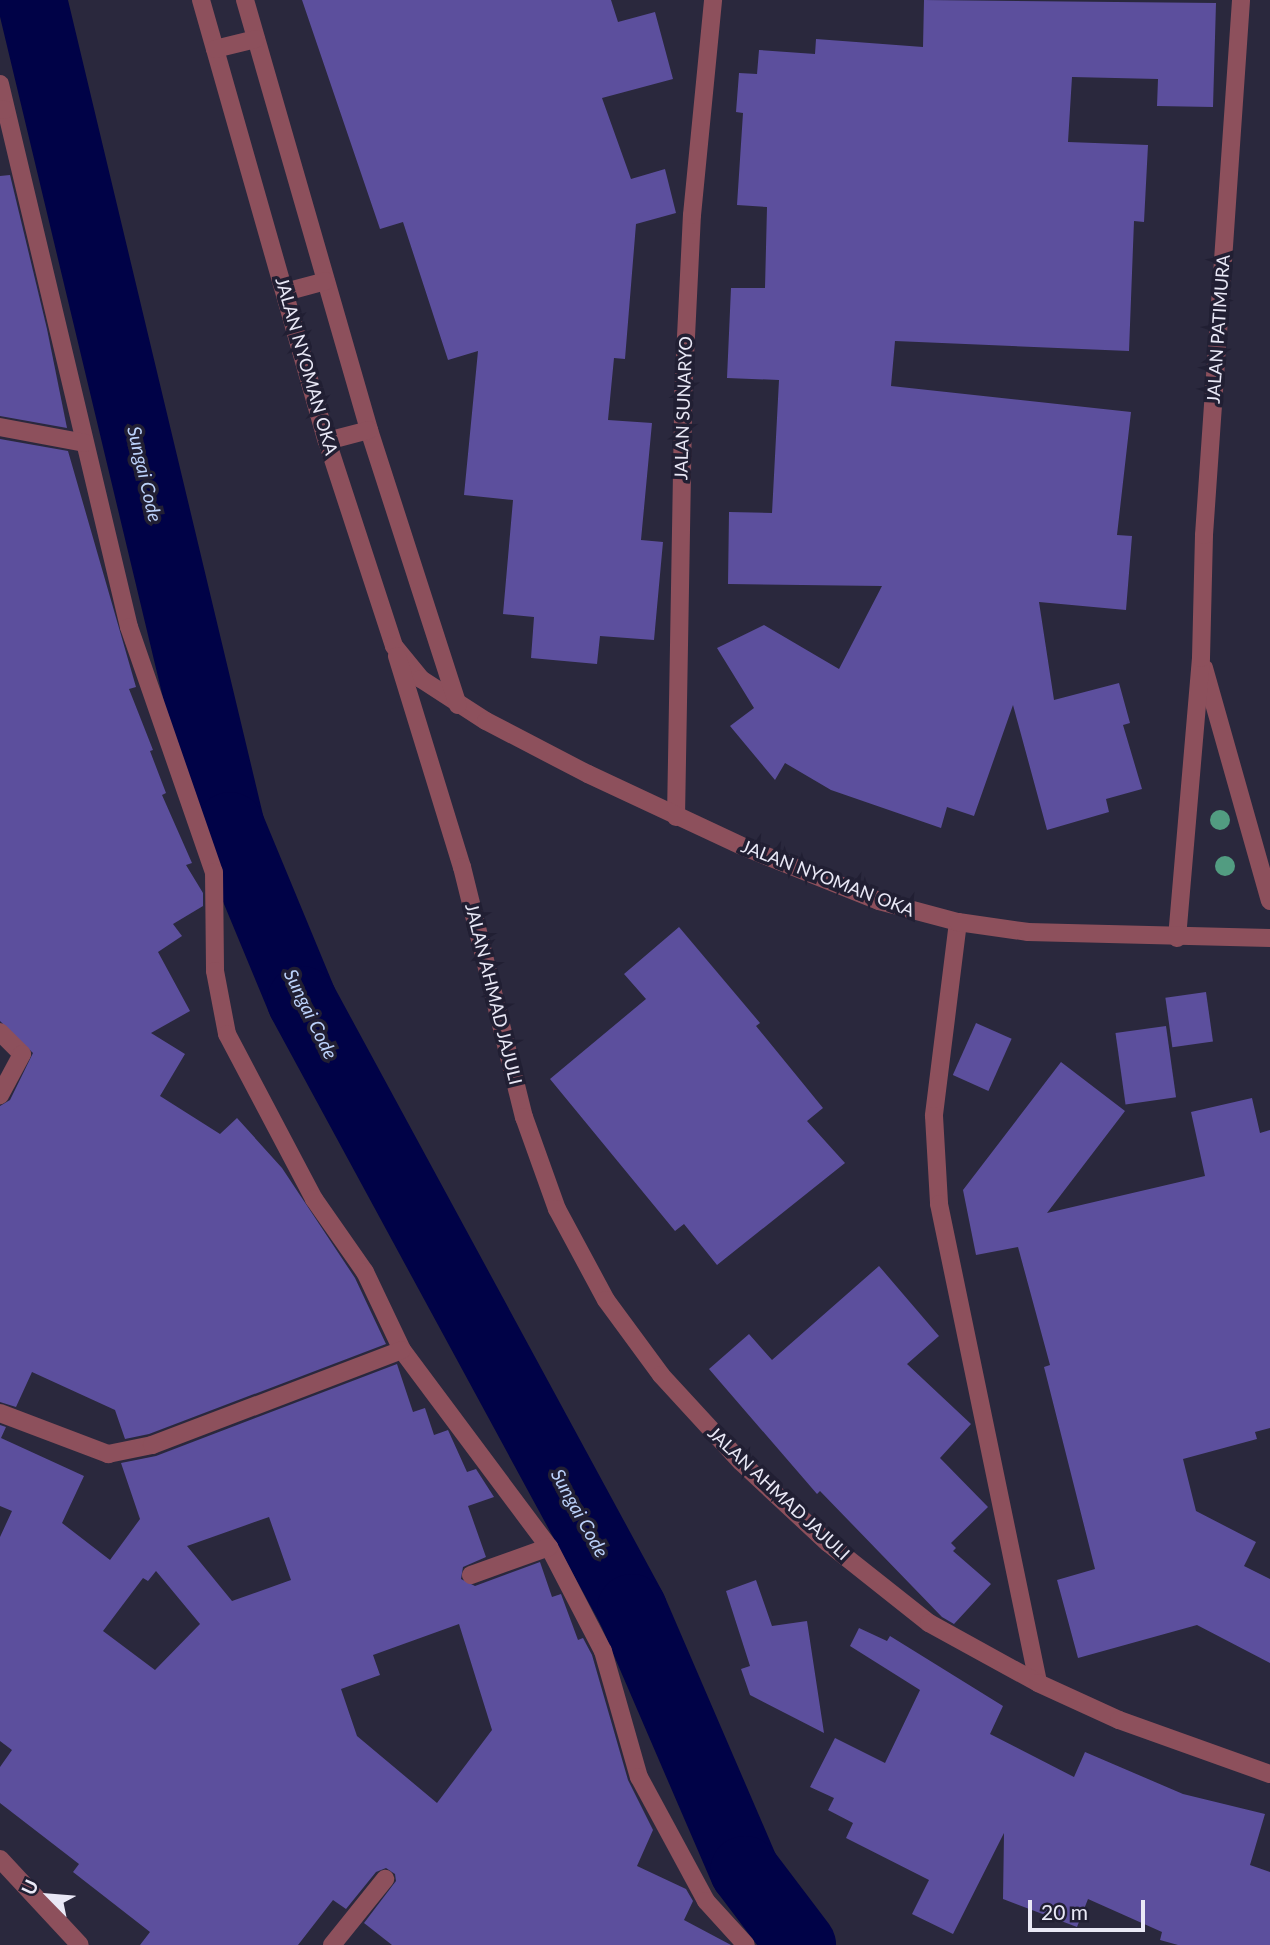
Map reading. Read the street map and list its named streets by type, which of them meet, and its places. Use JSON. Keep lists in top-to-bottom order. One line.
{"streets":{"street":["JALAN PATIMURA","JALAN NYOMAN OKA","JALAN SUNARYO","JALAN AHMAD JAJULI"]},"crossings":[["JALAN PATIMURA","JALAN NYOMAN OKA"],["JALAN NYOMAN OKA","JALAN SUNARYO"],["JALAN NYOMAN OKA","JALAN AHMAD JAJULI"]],"water":["Sungai Code"],"scale_bar":"20 m","north":"top left"}
